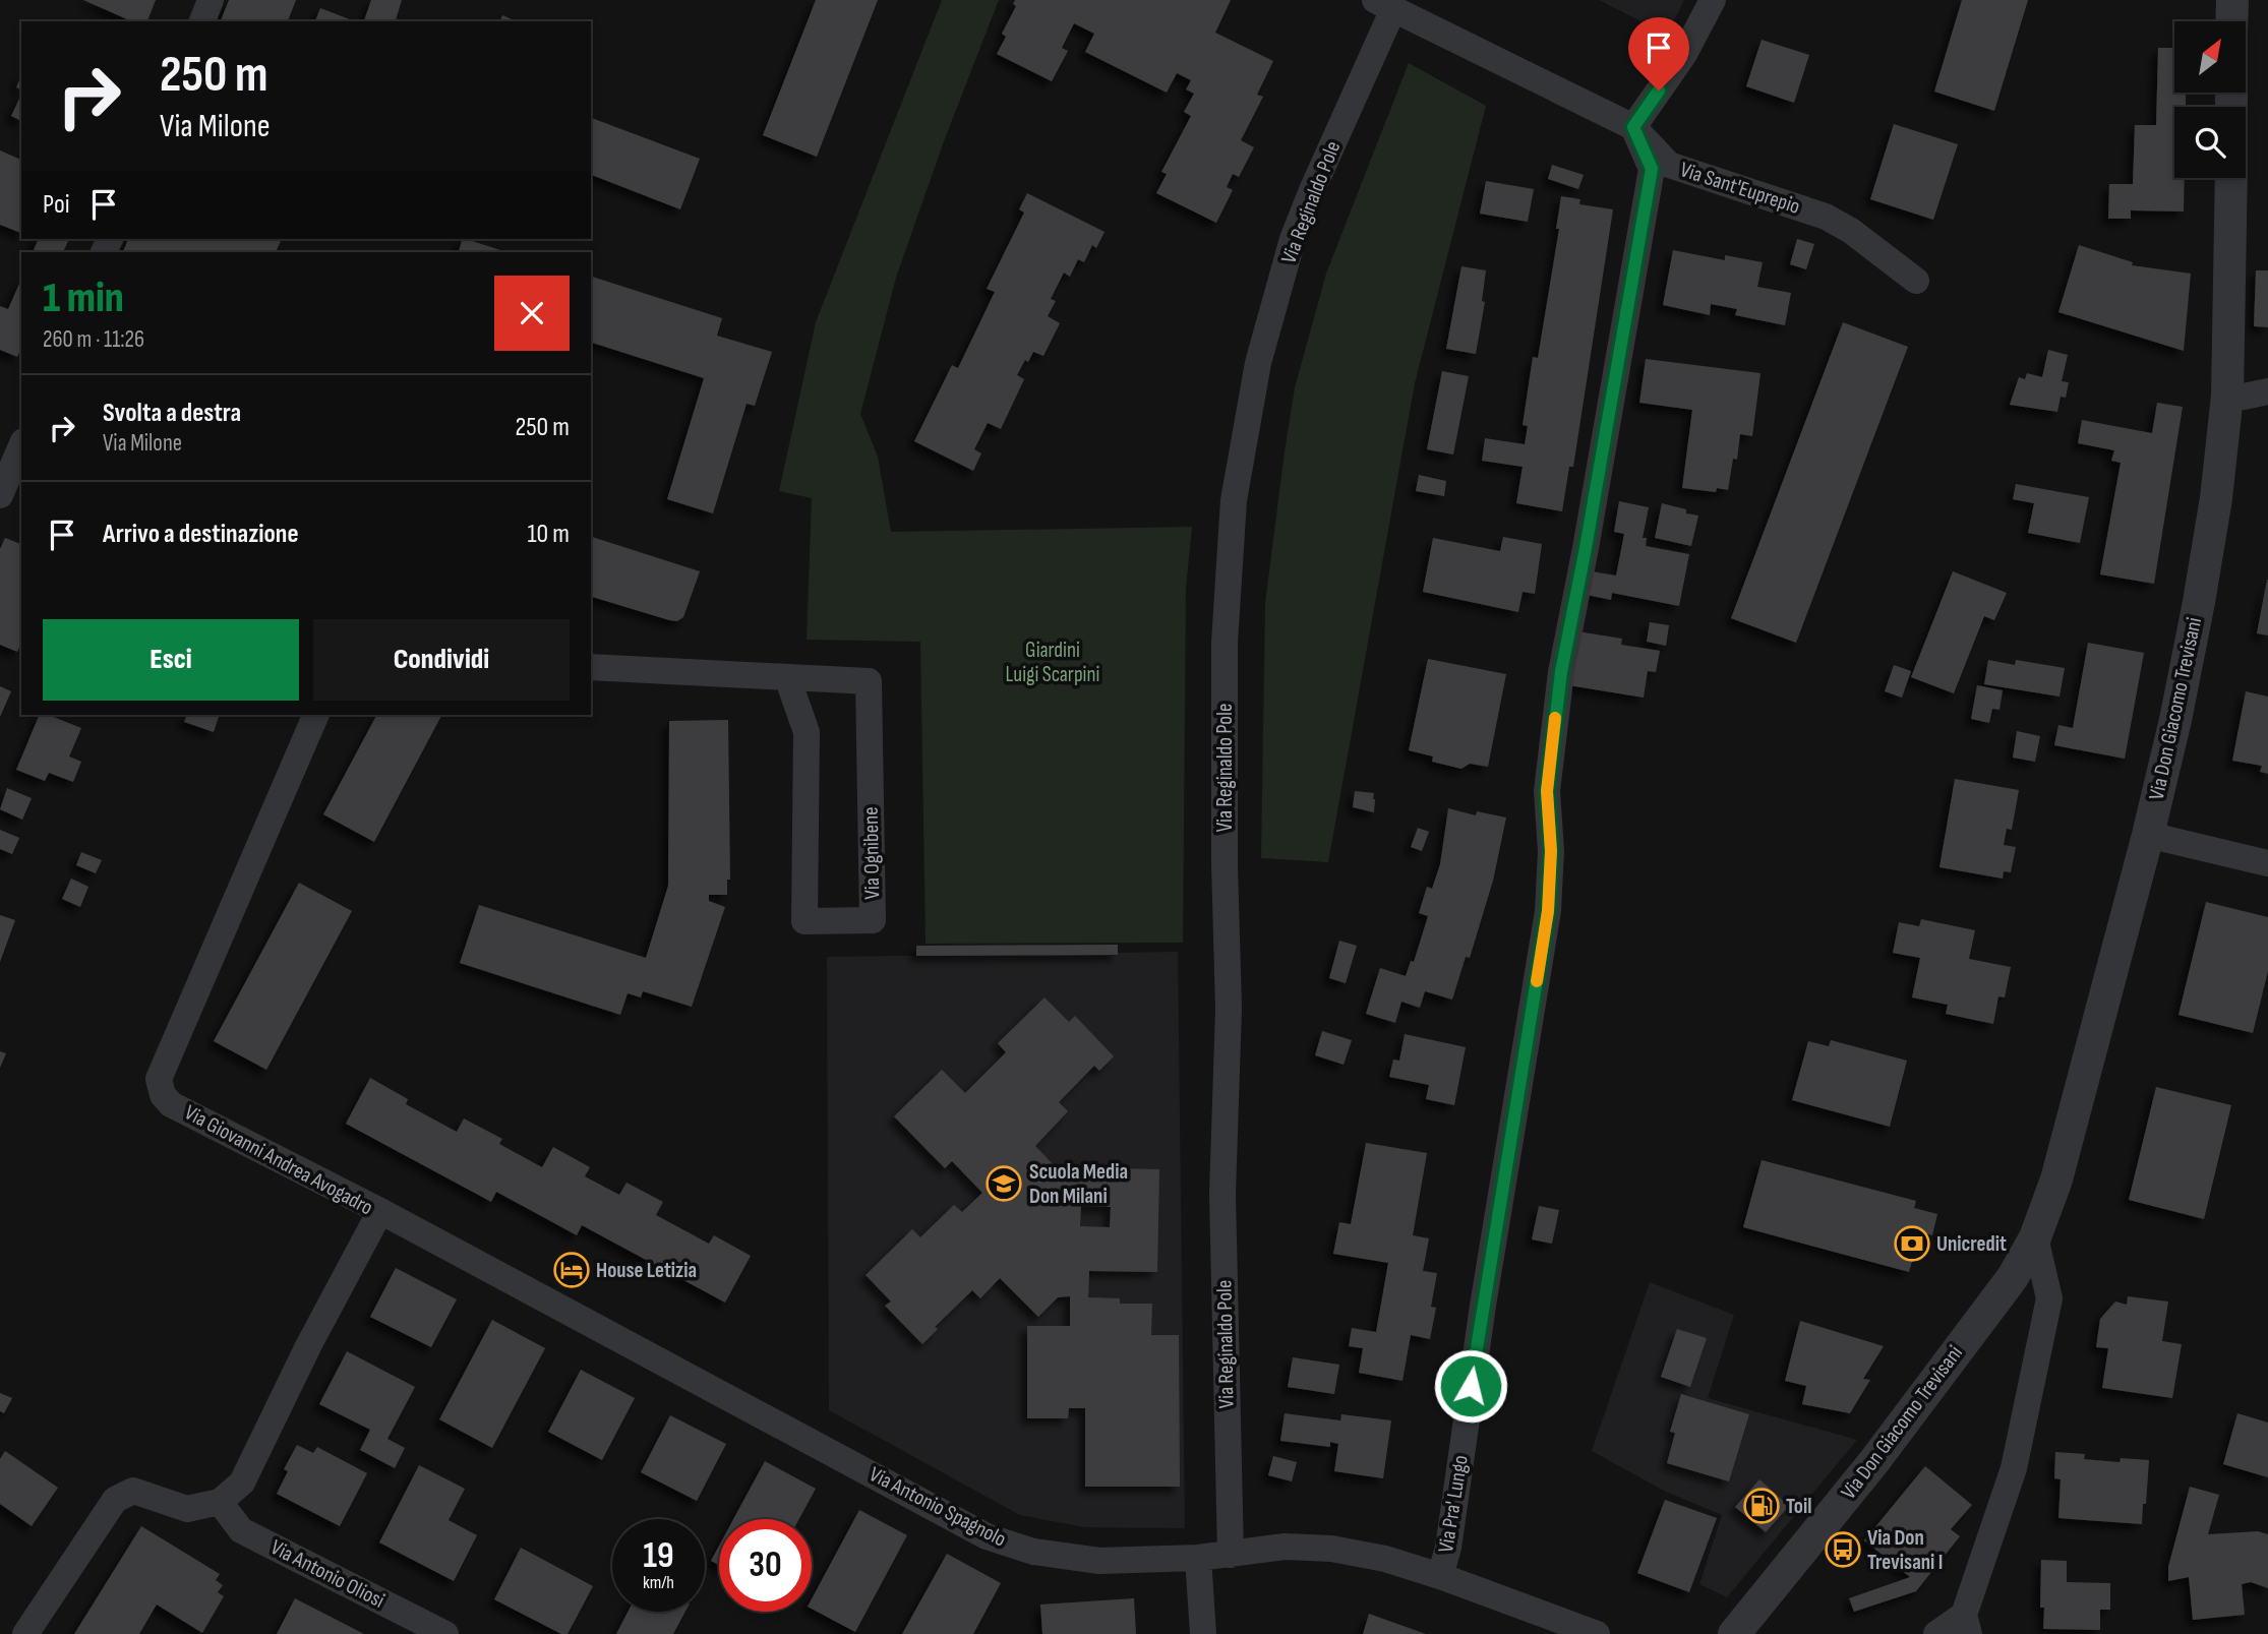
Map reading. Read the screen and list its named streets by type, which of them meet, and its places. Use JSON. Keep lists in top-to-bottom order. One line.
{"streets":{"street":["Via Sant'Euprepio","Via Reginaldo Pole","Via Don Giacomo Trevisani","Via Ognibene","Via Giovanni Andrea Avogadro","Via Pra' Lungo","Via Antonio Spagnolo","Via Antonio Oliosi"]},"crossings":[["Via Sant'Euprepio","Via Reginaldo Pole"],["Via Sant'Euprepio","Via Pra' Lungo"],["Via Reginaldo Pole","Via Antonio Spagnolo"],["Via Giovanni Andrea Avogadro","Via Antonio Spagnolo"],["Via Giovanni Andrea Avogadro","Via Antonio Oliosi"],["Via Pra' Lungo","Via Antonio Spagnolo"]],"parks":["Giardini Luigi Scarpini"],"places":{"school or university":["Scuola Media Don Milani"],"bank":["Unicredit"],"hotel":["House Letizia"],"fuel station":["Toil"],"bus stop":["Via Don Trevisani I"]},"north":"top right","page":{"turn":["250 m","Via Milone"],"then":"Poi","heading":["1 min","260 m · 11:26"],"list":[{"name":"Svolta a destra","note":"Via Milone","value":"250 m"},{"name":"Arrivo a destinazione","value":"10 m"}],"buttons":["Esci","Condividi"],"speed":"19 km/h","limit":"30"}}
